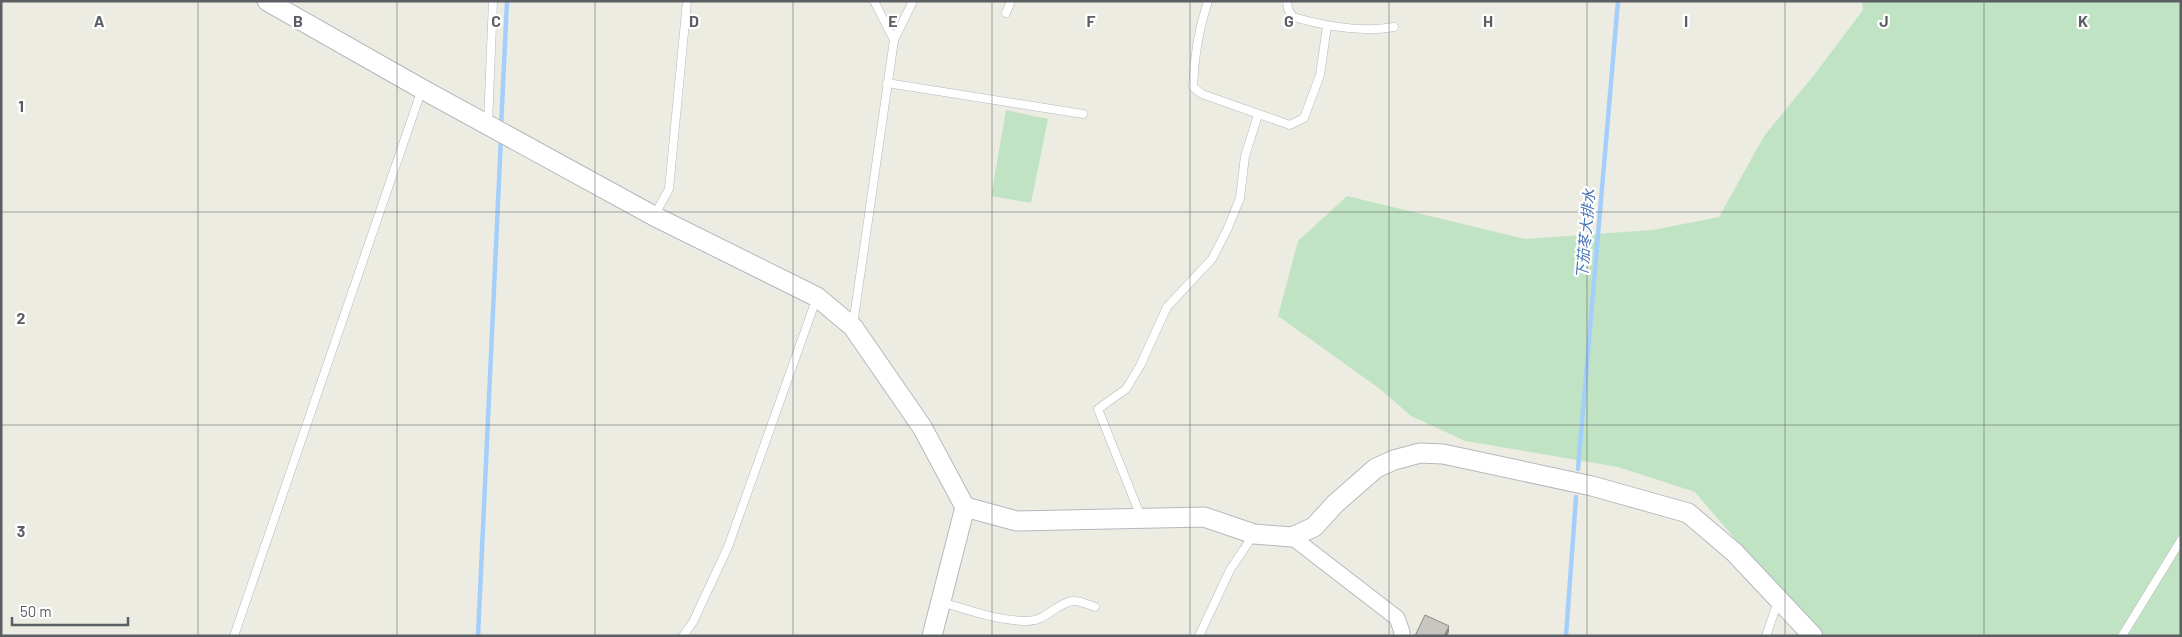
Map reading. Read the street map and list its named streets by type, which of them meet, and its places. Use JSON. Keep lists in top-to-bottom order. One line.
{"water":["下茄苳大排水"],"scale_bar":"50 m","grid":{"columns":["A","B","C","D","E","F","G","H","I","J","K"],"rows":["1","2","3"]}}
